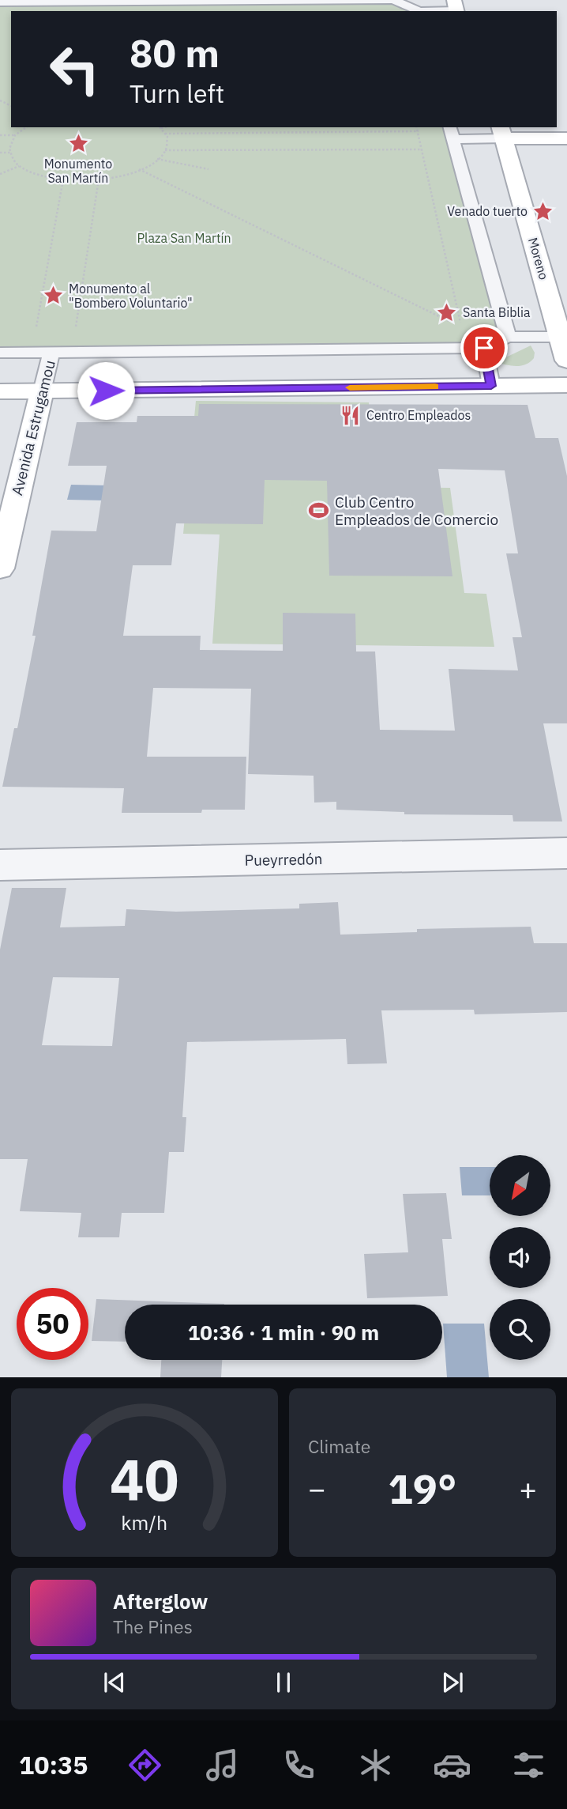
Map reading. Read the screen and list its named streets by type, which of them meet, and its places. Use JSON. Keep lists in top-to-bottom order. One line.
{"streets":{"main road":["Moreno","Avenida Estrugamou"],"street":["Pueyrredón"]},"parks":["Plaza San Martín"],"places":{"place":["Monumento San Martín","Venado tuerto","Monumento al \"Bombero Voluntario\"","Santa Biblia"],"restaurant":["Centro Empleados"],"sports":["Club Centro Empleados de Comercio"]},"north":"bottom left","page":{"turn":["80 m","Turn left"],"limit":"50","trip":"10:36 · 1 min · 90 m","tile":"Climate","heat":["−","19°","+"],"song":["Afterglow","The Pines"],"tabs":"10:35","gauge":["40","km/h"]}}
